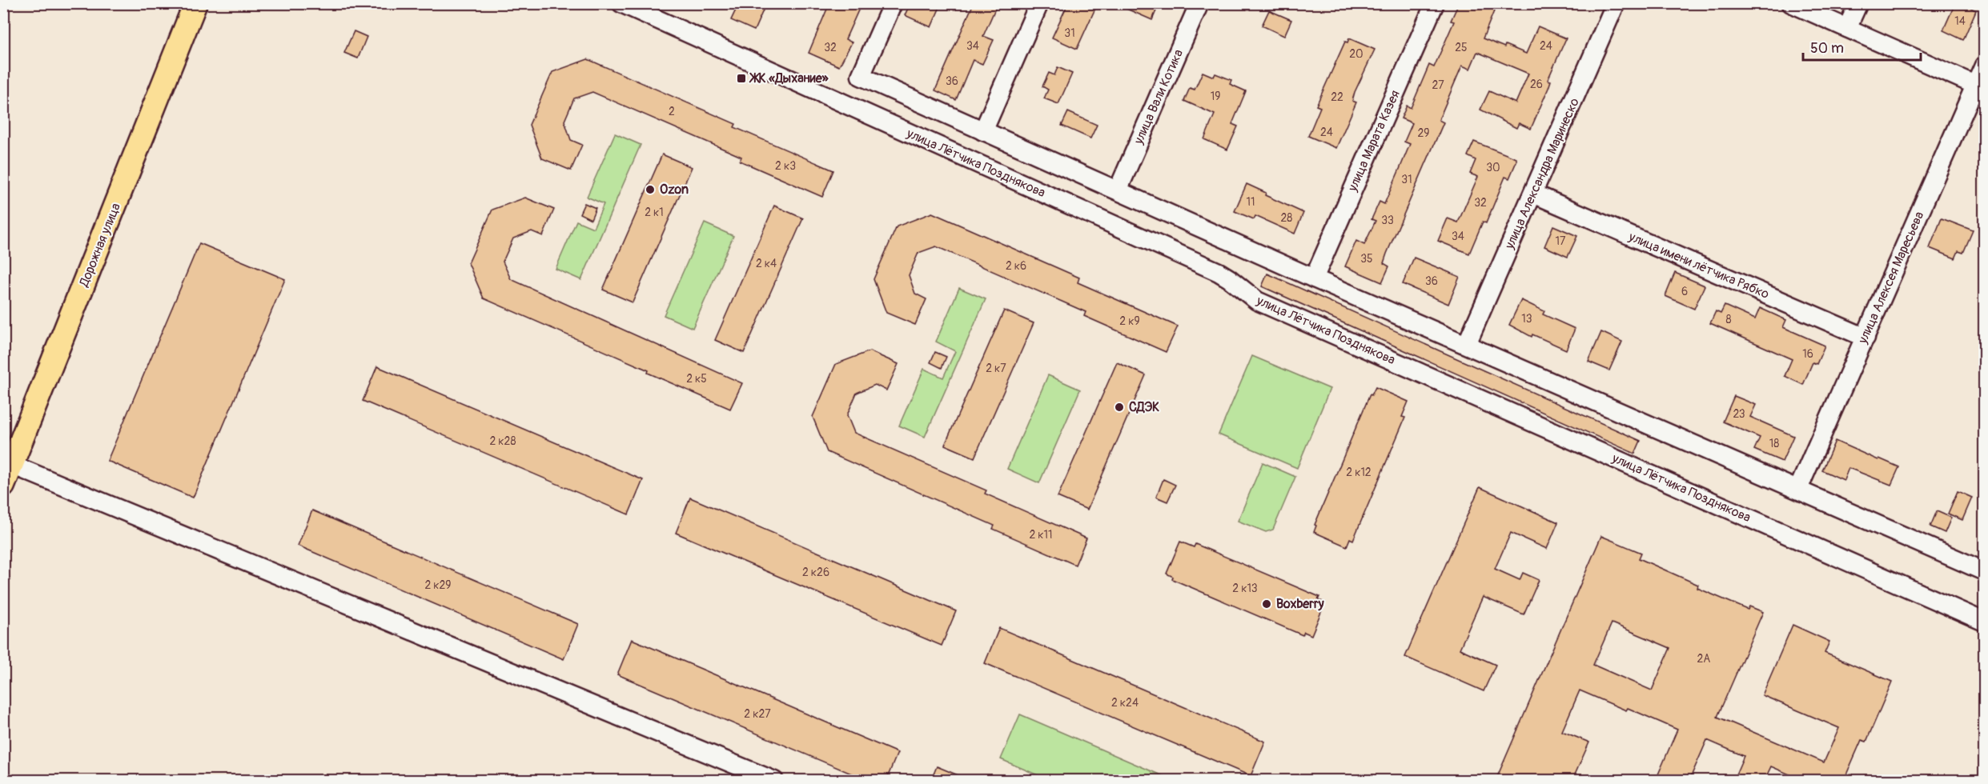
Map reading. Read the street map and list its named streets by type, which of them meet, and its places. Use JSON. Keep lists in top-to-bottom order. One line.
{"streets":{"main road":["Дорожная улица"],"street":["улица Вали Котика","улица Марата Казея","улица Лётчика Позднякова","улица Александра Маринеско","улица имени лётчика Рябко","улица Алексея Маресьева"]},"crossings":[["улица Александра Маринеско","улица имени лётчика Рябко"],["улица имени лётчика Рябко","улица Алексея Маресьева"]],"places":{"transit":["ЖК «Дыхание»"],"other":["Ozon","СДЭК","Boxberry"]},"house_numbers":["14","31","34","24","32","25","20","36","26","27","19","22","2","24","29","2 к3","30","31","11","32","2 к1","28","33","34","17","35","2 к4","2 к6","36","6","13","8","2 к9","16","2 к7","2 к5","23","2 к28","18","2 к12","2 к11","2 к26","2 к29","2 к13","2А","2 к24","2 к27"],"scale_bar":"50 m"}
